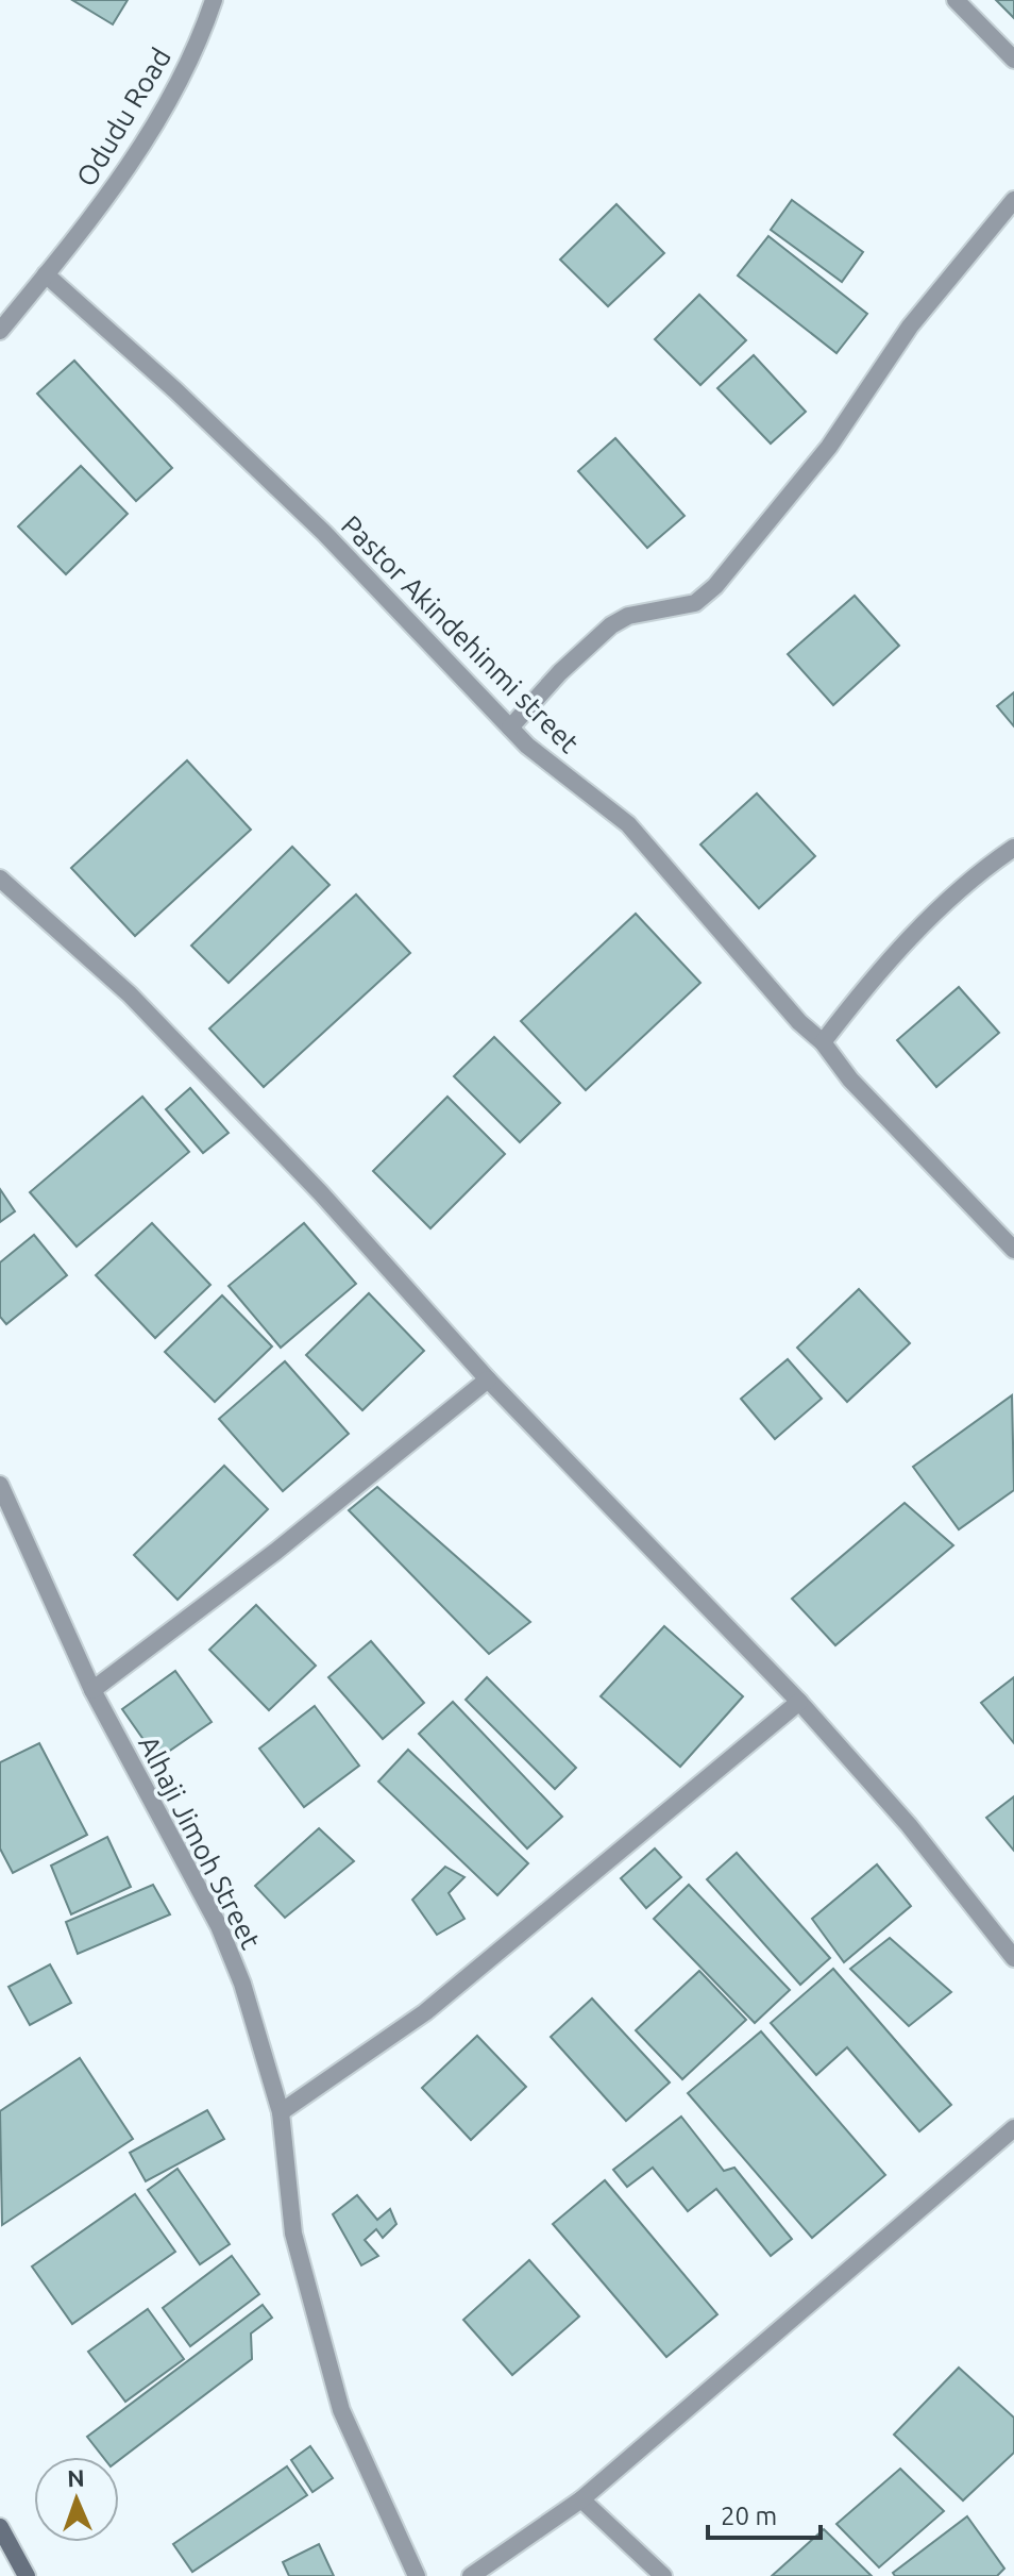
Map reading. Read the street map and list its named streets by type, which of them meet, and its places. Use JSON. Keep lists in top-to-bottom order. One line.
{"streets":{"street":["Odudu Road","Pastor Akindehinmi street","Alhaji Jimoh Street"]},"crossings":[["Odudu Road","Pastor Akindehinmi street"]],"scale_bar":"20 m","north":"top"}
